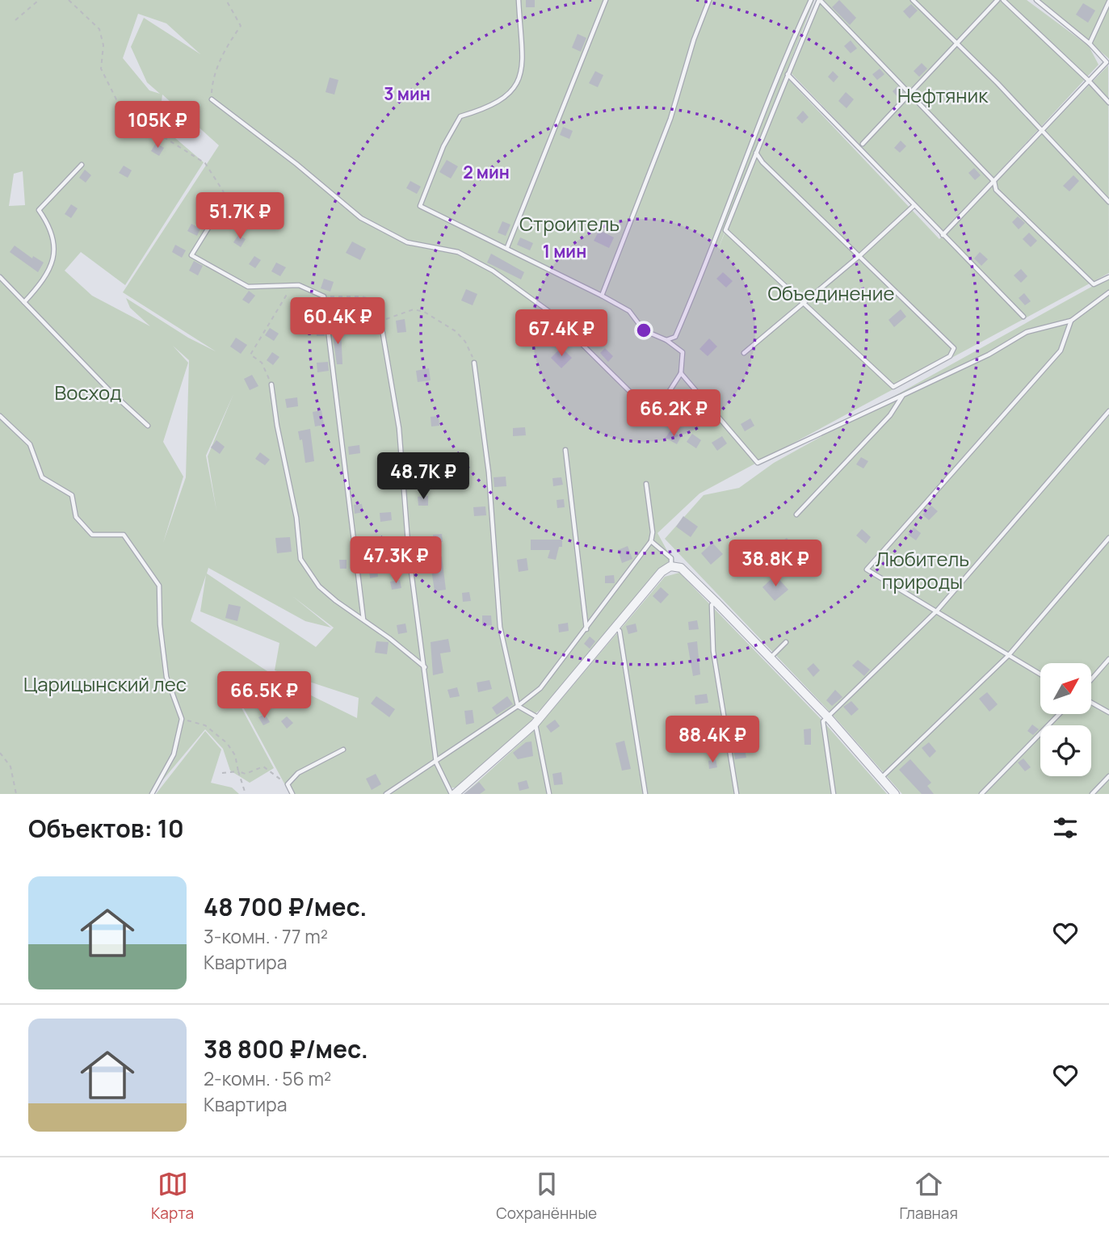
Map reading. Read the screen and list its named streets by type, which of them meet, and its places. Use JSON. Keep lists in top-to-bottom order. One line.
{"parks":["Нефтяник","Строитель","Объединение","Восход","Любитель природы","Царицынский лес"],"north":"top right","page":{"price":["105K ₽","51.7K ₽","60.4K ₽","67.4K ₽","66.2K ₽","48.7K ₽","47.3K ₽","38.8K ₽","66.5K ₽","88.4K ₽"],"heading":"Объектов: 10","list":[{"name":"48 700 ₽/мес.","note":"3-комн. · 77 m² · Квартира"},{"name":"38 800 ₽/мес.","note":"2-комн. · 56 m² · Квартира"}],"tabs":["Карта","Сохранённые","Главная"]},"rings":["3 мин","2 мин","1 мин"]}
